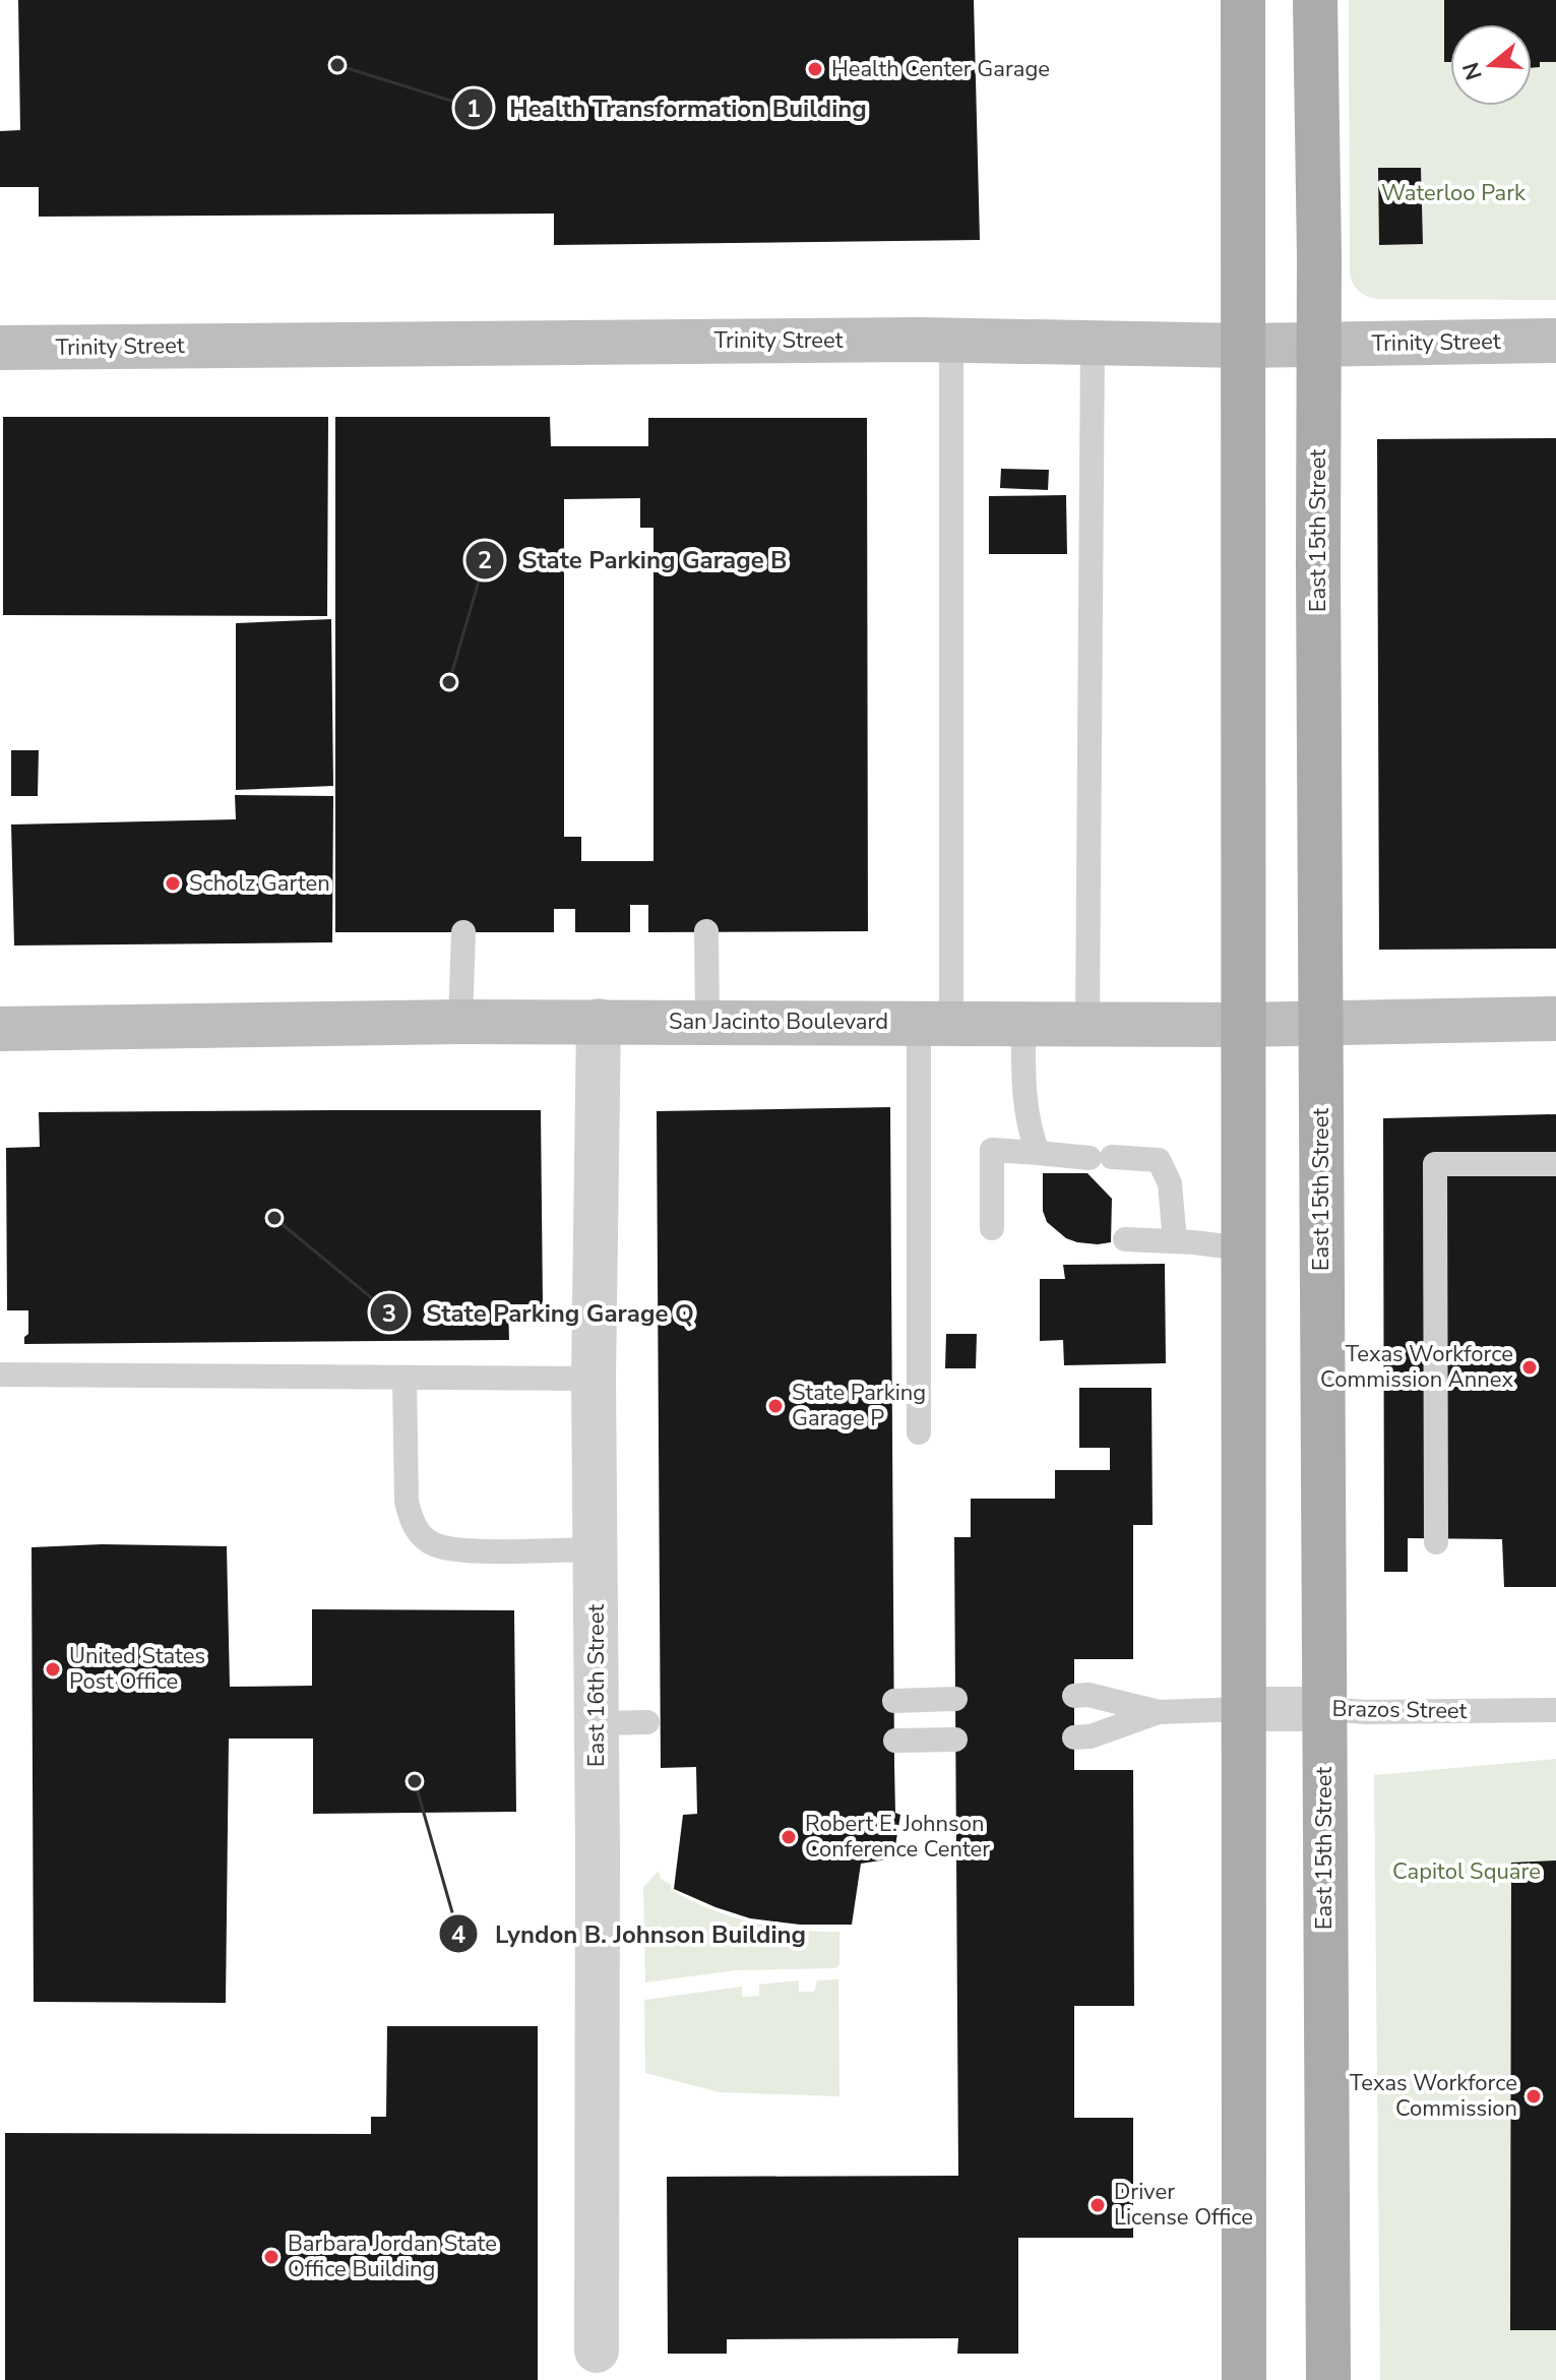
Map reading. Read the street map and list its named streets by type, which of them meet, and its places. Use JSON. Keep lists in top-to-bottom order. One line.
{"streets":{"main road":["Trinity Street","East 15th Street","San Jacinto Boulevard"],"street":["East 16th Street","Brazos Street"]},"crossings":[["Trinity Street","East 15th Street"],["East 15th Street","San Jacinto Boulevard"],["East 15th Street","Brazos Street"],["San Jacinto Boulevard","East 16th Street"]],"parks":["Waterloo Park","Capitol Square"],"places":["Health Transformation Building","Health Center Garage","State Parking Garage B","Scholz Garten","State Parking Garage Q","Texas Workforce Commission Annex","State Parking Garage P","United States Post Office","Lyndon B. Johnson Building","Robert E. Johnson Conference Center","Texas Workforce Commission","Driver License Office","Barbara Jordan State Office Building"],"north":"left"}
